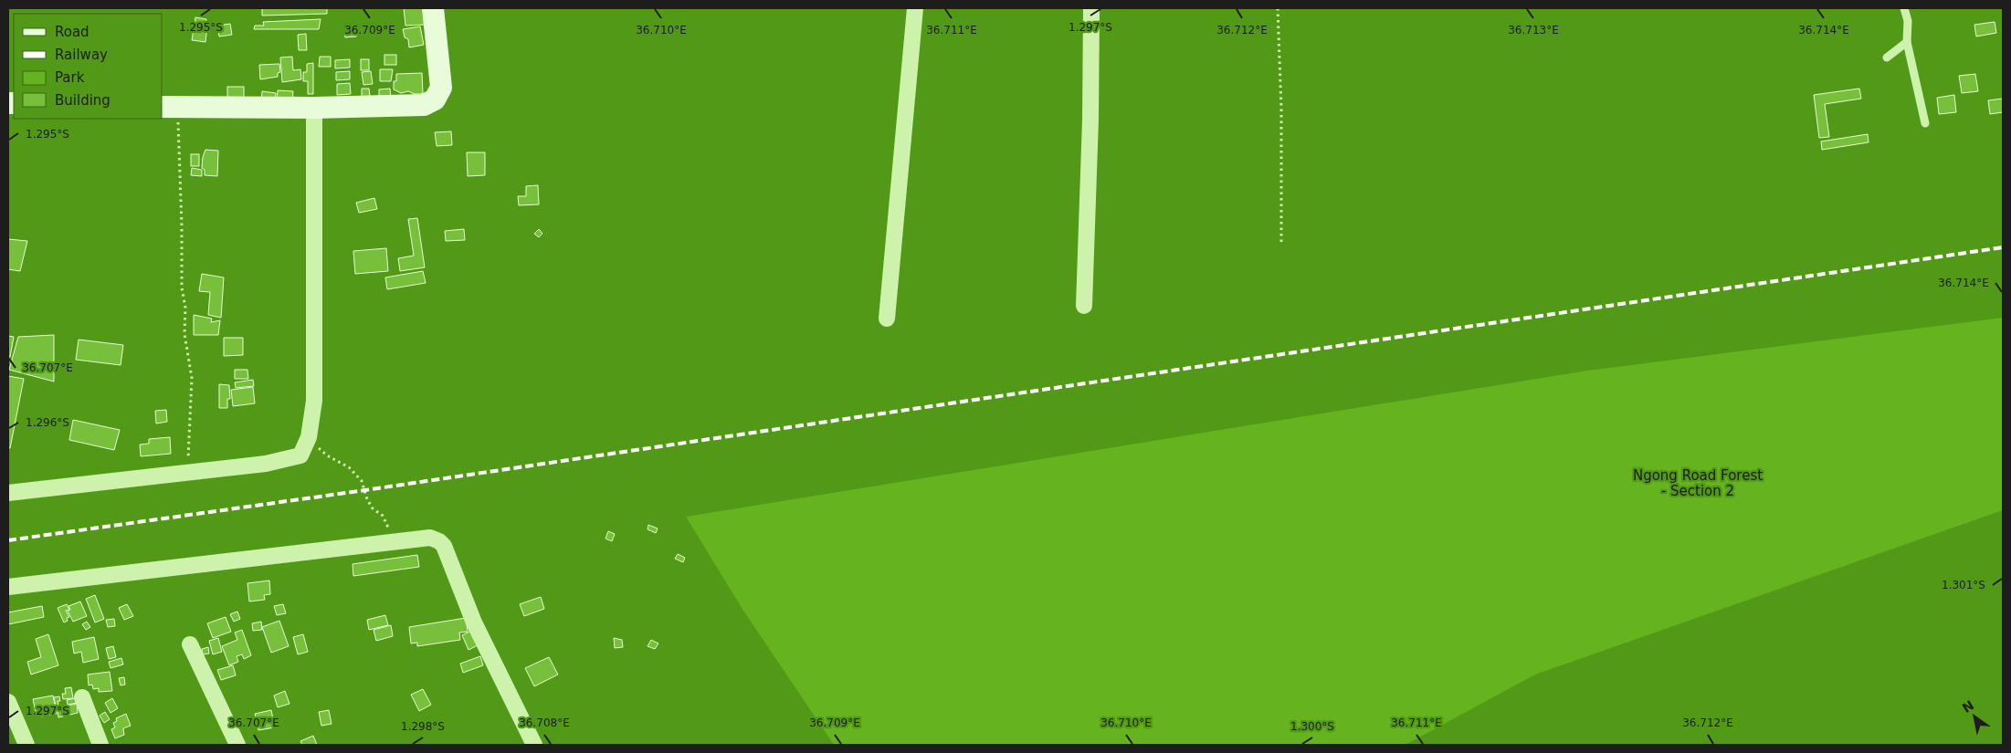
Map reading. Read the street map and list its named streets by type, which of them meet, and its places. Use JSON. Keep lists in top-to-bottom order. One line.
{"parks":["Ngong Road Forest - Section 2"],"legend":["Road","Railway","Park","Building"],"north":"top left","coordinates":["1.295°S","1.297°S","36.709°E","36.710°E","36.711°E","36.712°E","36.713°E","36.714°E","36.707°E","1.296°S","1.301°S","36.708°E","1.298°S","1.300°S"]}
